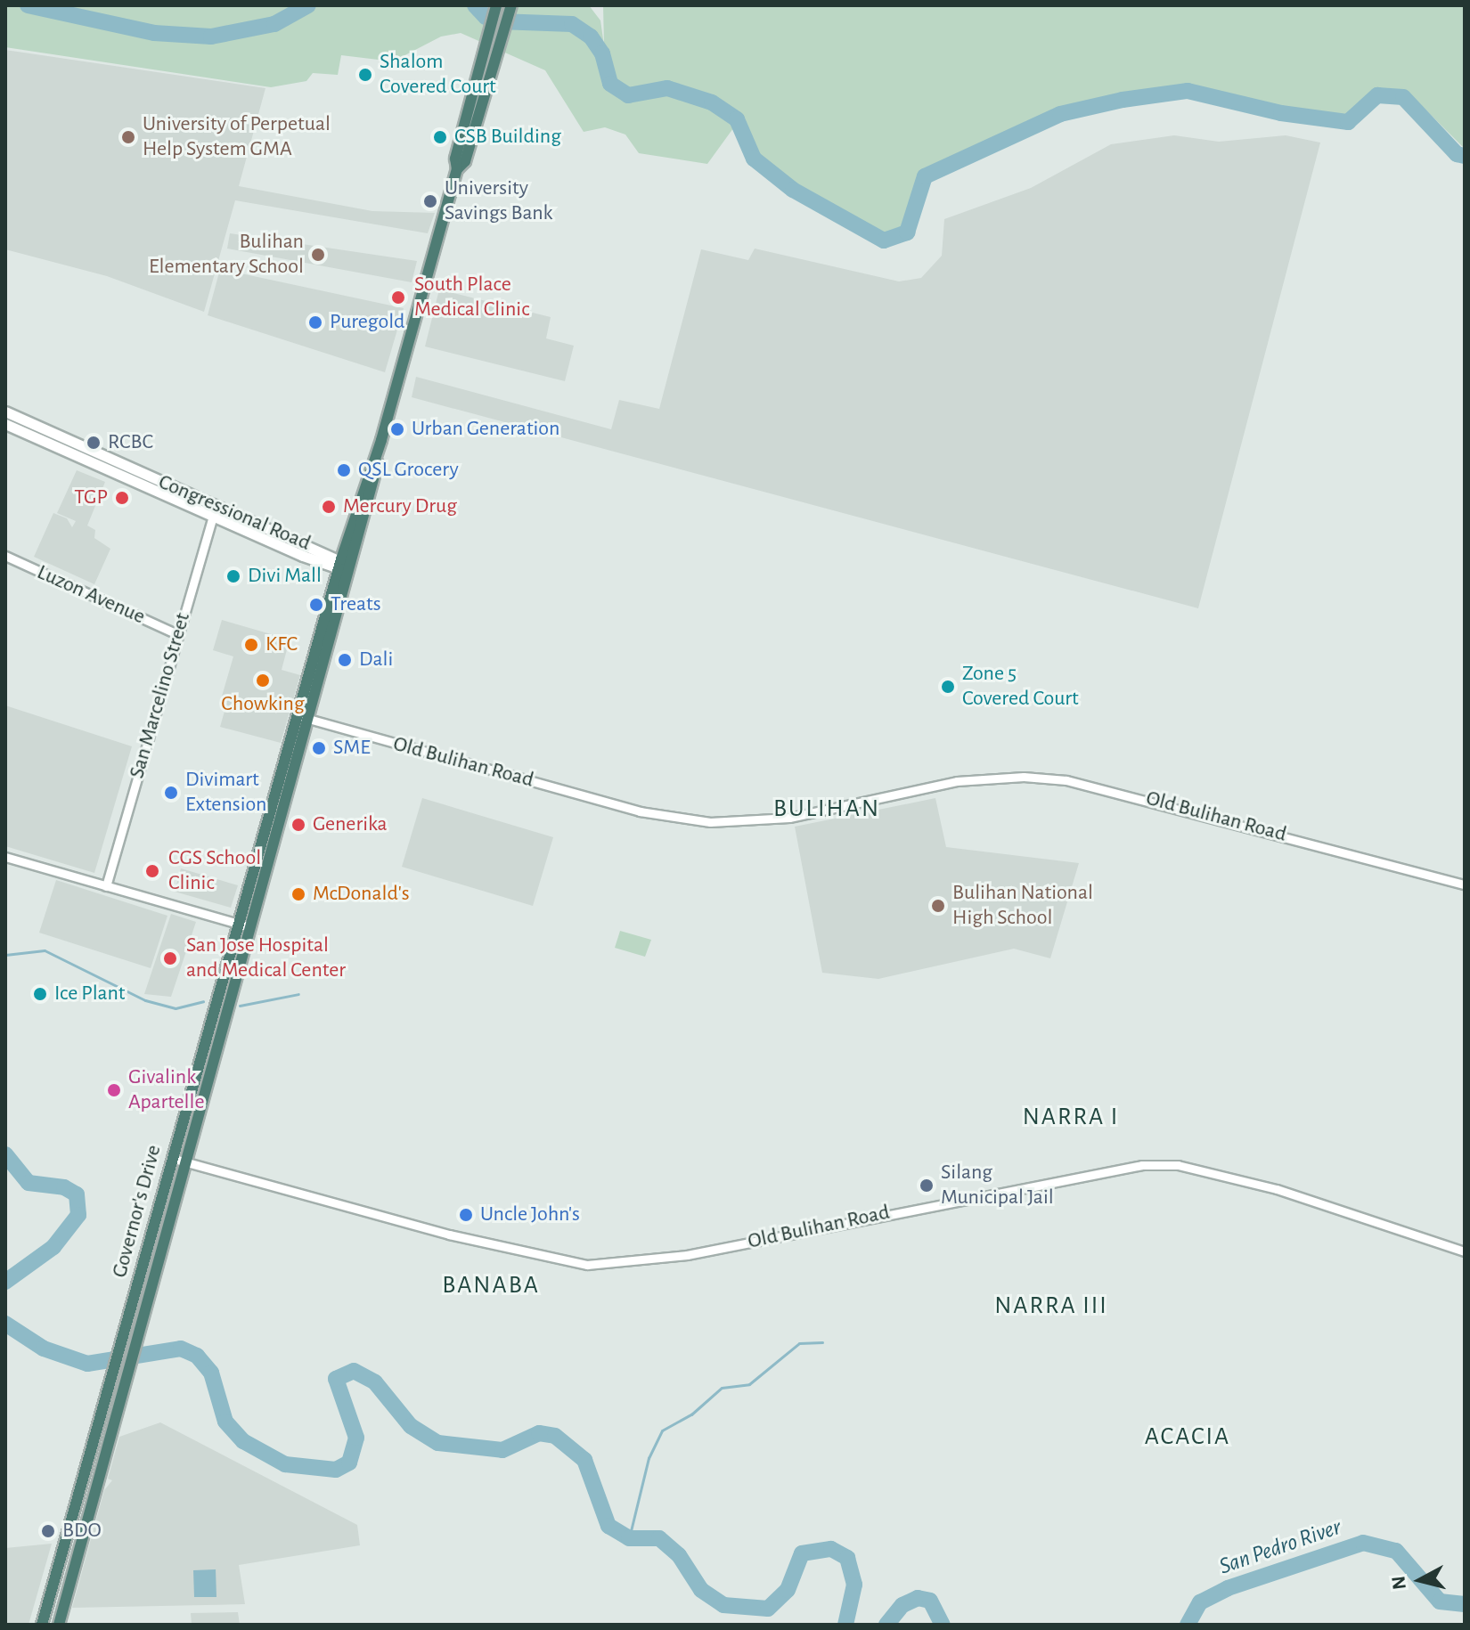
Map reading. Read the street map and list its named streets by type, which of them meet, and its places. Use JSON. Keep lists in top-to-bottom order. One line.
{"streets":{"highway":["Governor's Drive"],"main road":["Congressional Road"],"street":["Luzon Avenue","San Marcelino Street","Old Bulihan Road"]},"crossings":[["Congressional Road","San Marcelino Street"],["Congressional Road","Governor's Drive"],["Luzon Avenue","San Marcelino Street"],["Old Bulihan Road","Governor's Drive"]],"districts":["BULIHAN","NARRA I","BANABA","NARRA III","ACACIA"],"water":["San Pedro River"],"places":["Shalom Covered Court","University of Perpetual Help System GMA","CSB Building","University Savings Bank","Bulihan Elementary School","South Place Medical Clinic","Puregold","Urban Generation","RCBC","QSL Grocery","TGP","Mercury Drug","Divi Mall","Treats","KFC","Dali","Chowking","Zone 5 Covered Court","SME","Divimart Extension","Generika","CGS School Clinic","McDonald's","Bulihan National High School","San Jose Hospital and Medical Center","Ice Plant","Givalink Apartelle","Silang Municipal Jail","Uncle John's","BDO"],"north":"left"}
